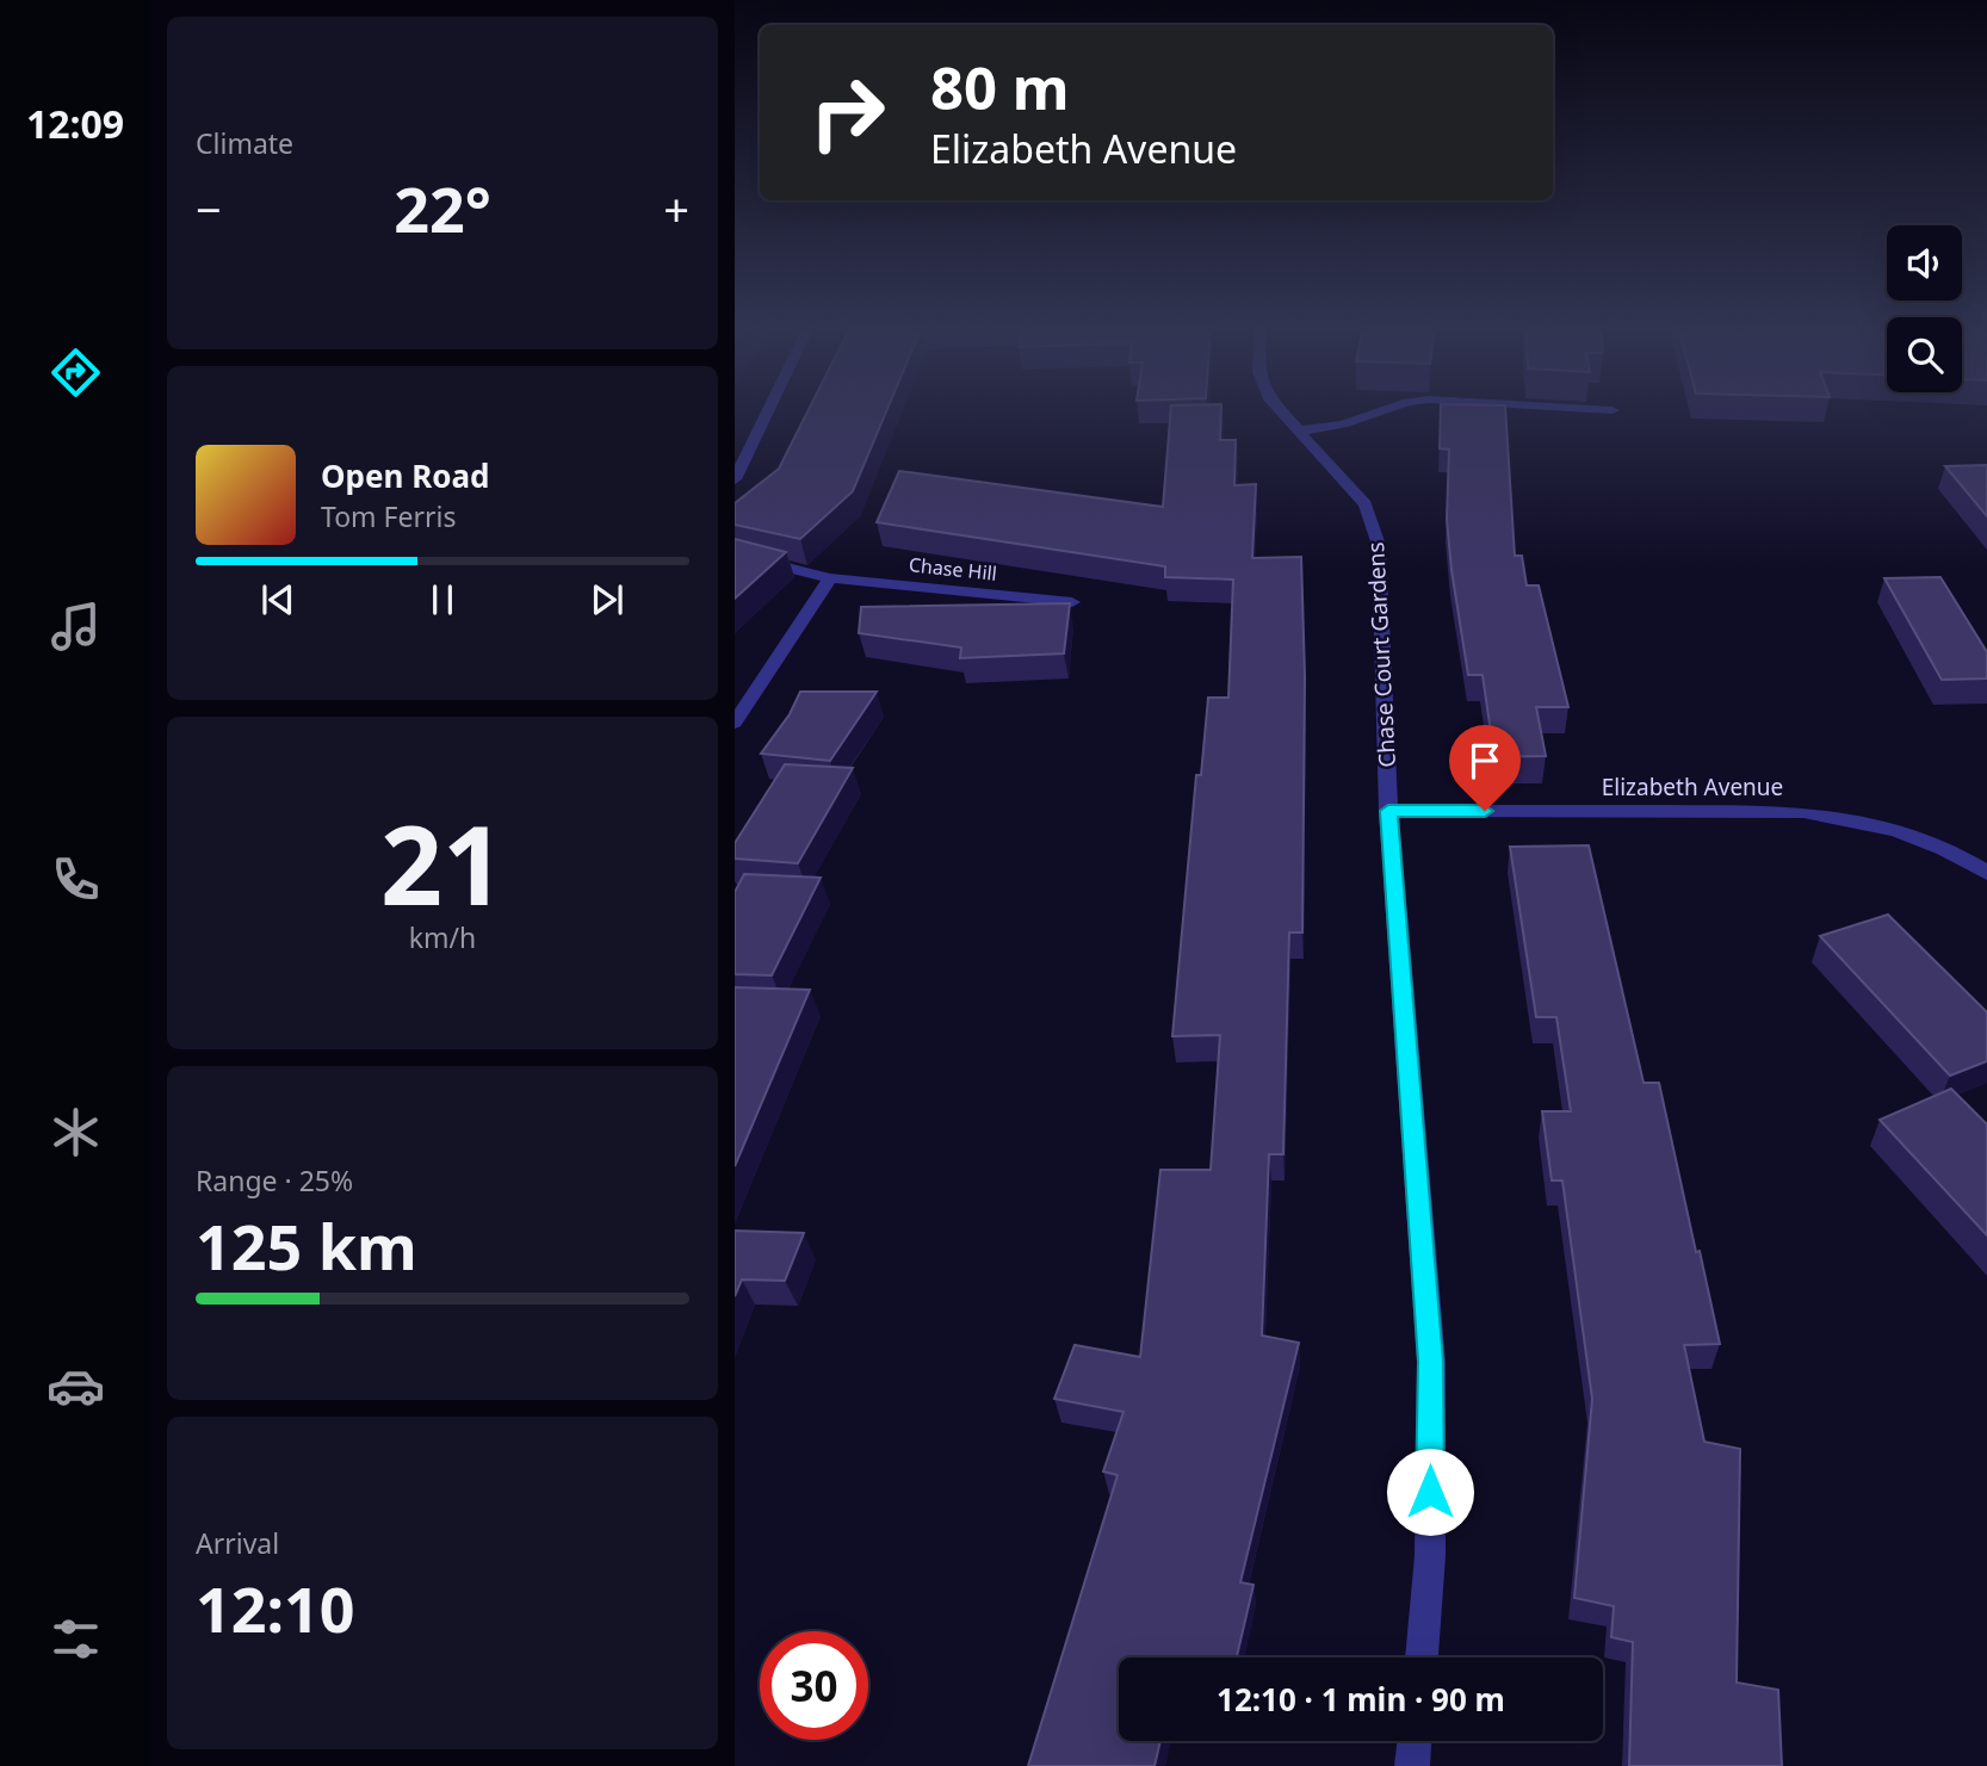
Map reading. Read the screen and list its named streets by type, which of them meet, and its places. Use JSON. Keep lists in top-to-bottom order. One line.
{"streets":{"street":["Chase Hill","Chase Court Gardens","Elizabeth Avenue"]},"crossings":[["Chase Court Gardens","Elizabeth Avenue"]],"page":{"tabs":"12:09","tile":["Climate",["21","km/h"],["Range · 25%","125 km"],["Arrival","12:10"]],"turn":["80 m","Elizabeth Avenue"],"heat":["−","22°","+"],"song":["Open Road","Tom Ferris"],"limit":"30","trip":"12:10 · 1 min · 90 m"}}
